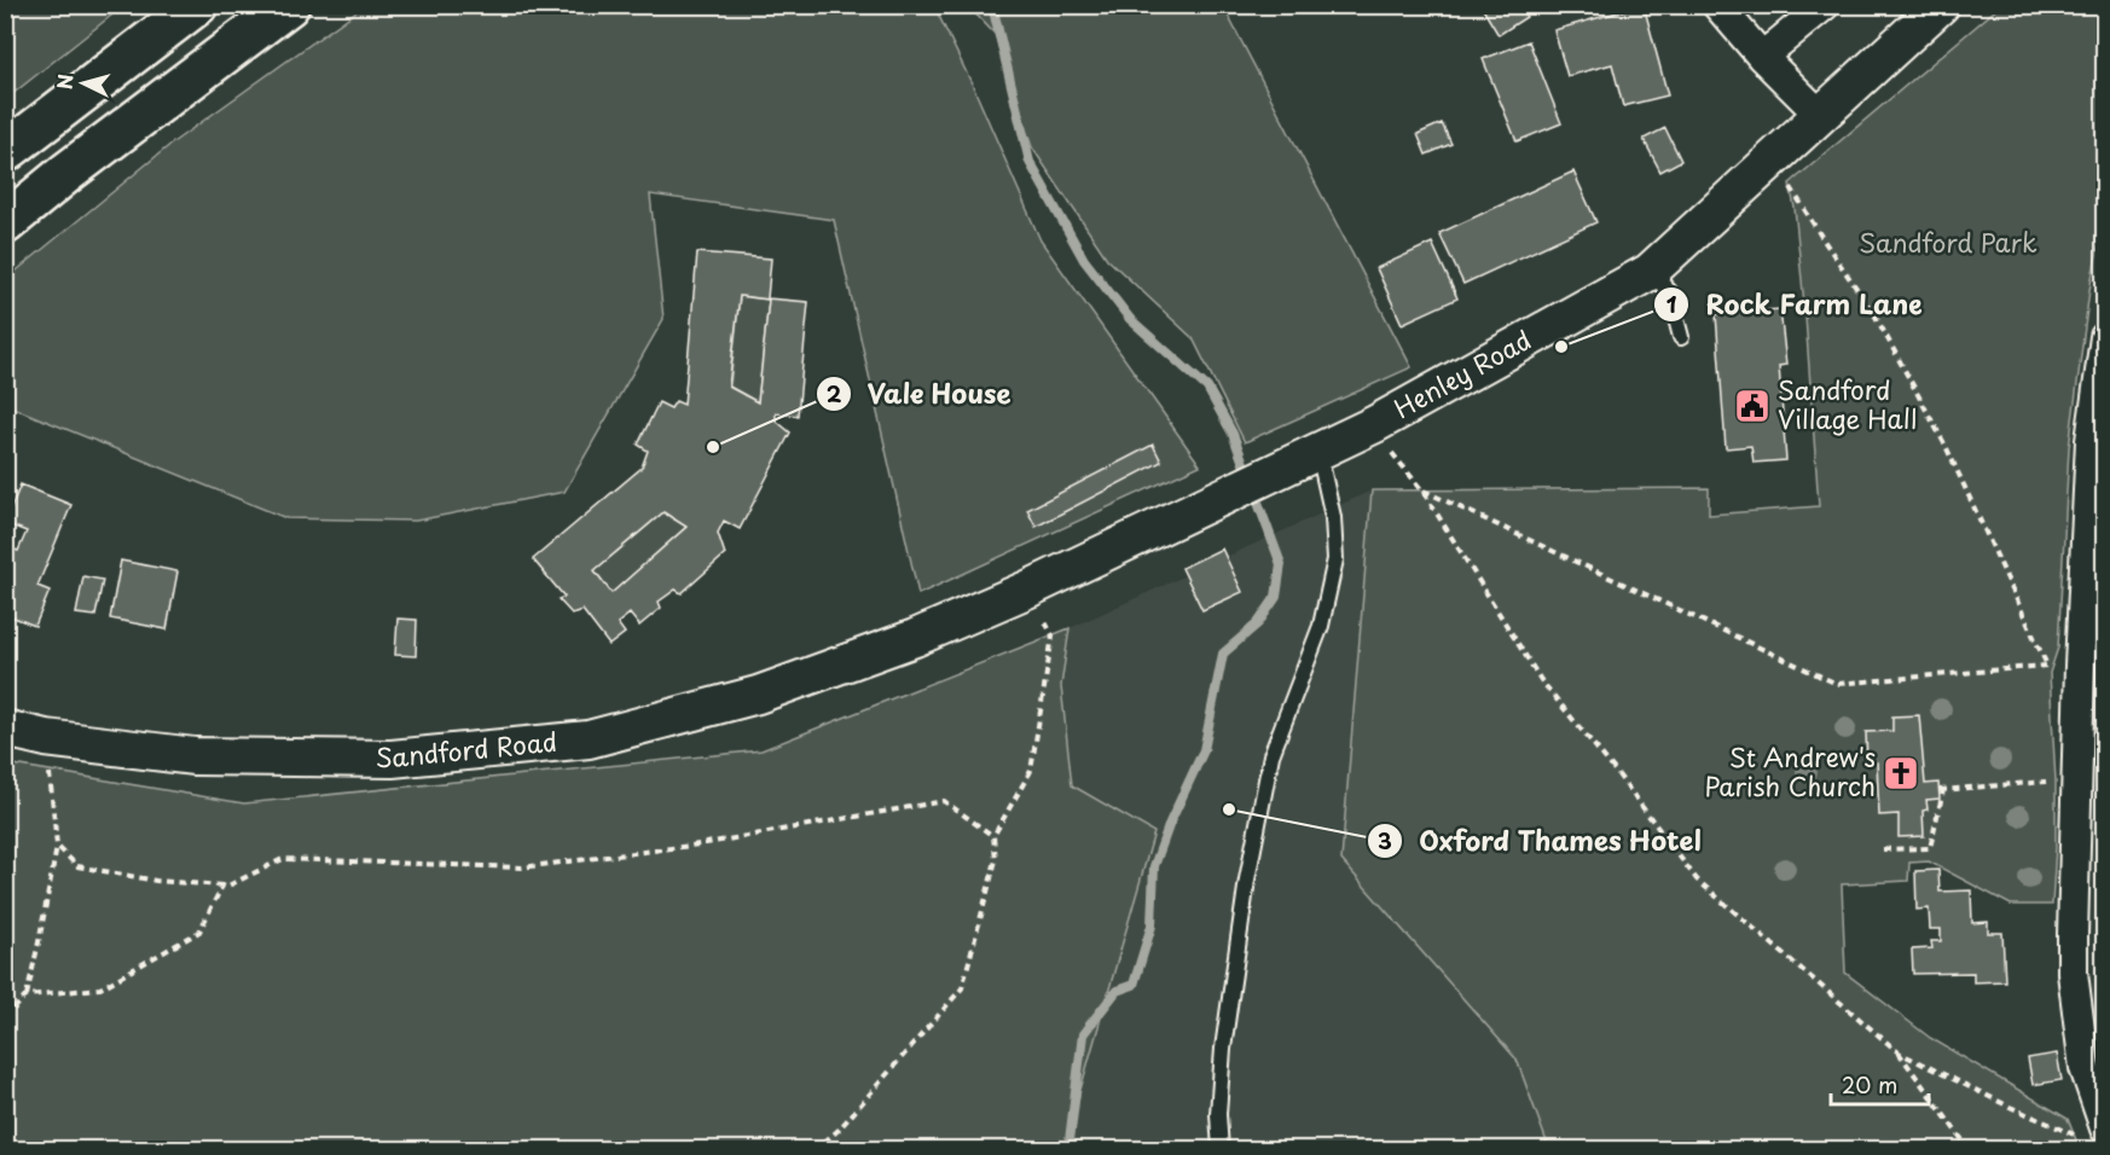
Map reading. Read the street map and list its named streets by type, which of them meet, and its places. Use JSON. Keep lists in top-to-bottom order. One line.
{"streets":{"street":["Henley Road","Sandford Road"]},"crossings":[["Henley Road","Sandford Road"]],"parks":["Sandford Park"],"places":{"other":["Rock Farm Lane","Vale House","Oxford Thames Hotel"],"public building":["Sandford Village Hall"],"church":["St Andrew's Parish Church"]},"scale_bar":"20 m","north":"left"}
